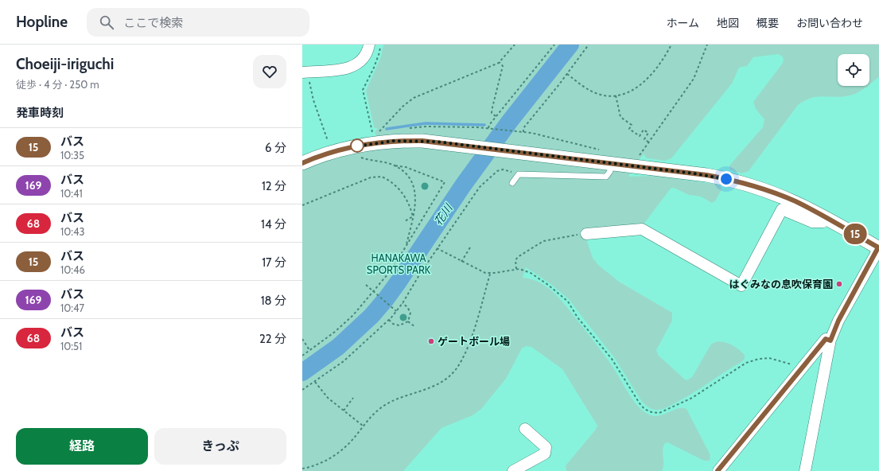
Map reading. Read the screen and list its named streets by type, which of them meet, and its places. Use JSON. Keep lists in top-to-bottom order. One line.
{"water":["花川"],"parks":["HANAKAWA SPORTS PARK"],"places":["はぐみなの息吹保育園","ゲートボール場"],"lines":["bus line 15"],"page":{"header":"Hopline","search":"ここで検索","nav":["ホーム","地図","概要","お問い合わせ"],"heading":[["Choeiji-iriguchi","徒歩 · 4 分 · 250 m"],"発車時刻"],"on_map":"15","list":[{"mark":"15","name":"バス","note":"10:35","value":"6 分"},{"mark":"169","name":"バス","note":"10:41","value":"12 分"},{"mark":"68","name":"バス","note":"10:43","value":"14 分"},{"mark":"15","name":"バス","note":"10:46","value":"17 分"},{"mark":"169","name":"バス","note":"10:47","value":"18 分"},{"mark":"68","name":"バス","note":"10:51","value":"22 分"}],"buttons":["経路","きっぷ"]}}
